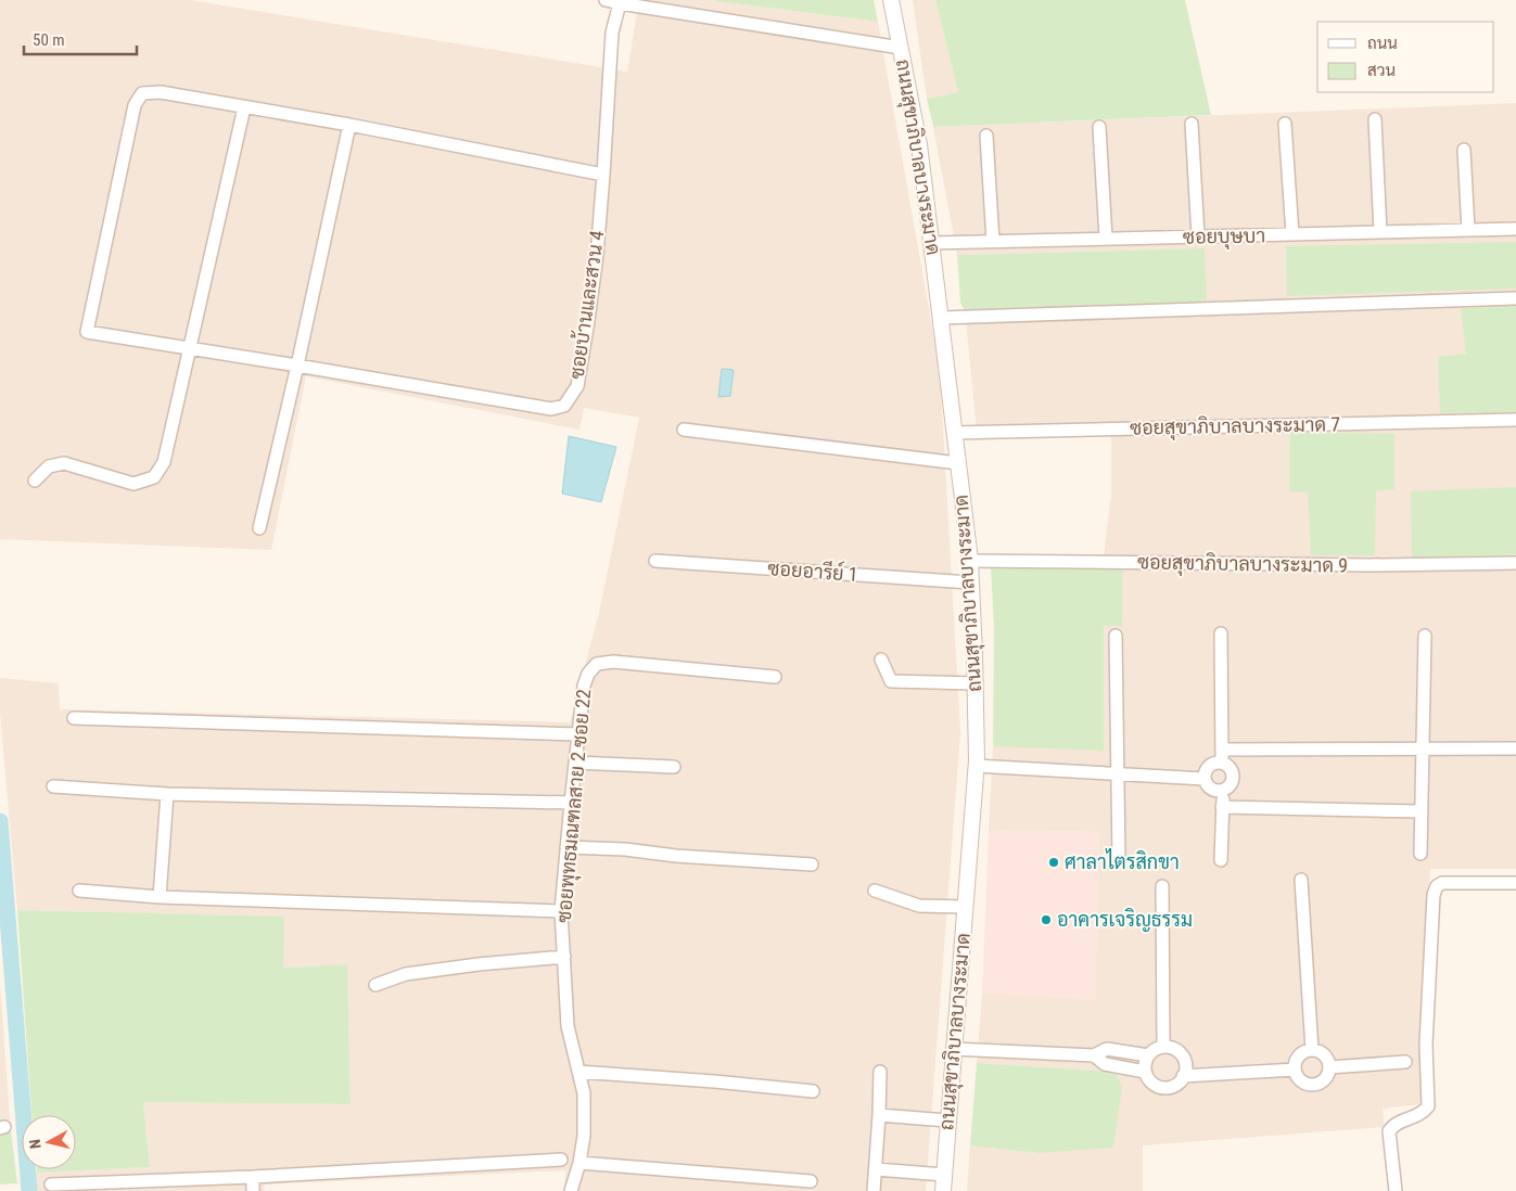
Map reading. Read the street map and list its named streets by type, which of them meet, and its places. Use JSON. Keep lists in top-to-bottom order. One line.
{"streets":{"street":["ถนนสุขาภิบาลบางระมาด","ซอยบุษบา","ซอยบ้านและสวน 4","ซอยสุขาภิบาลบางระมาด 7","ซอยสุขาภิบาลบางระมาด 9","ซอยอารีย์ 1","ซอยพุทธมณฑลสาย 2 ซอย 22"]},"crossings":[["ถนนสุขาภิบาลบางระมาด","ซอยบุษบา"],["ถนนสุขาภิบาลบางระมาด","ซอยสุขาภิบาลบางระมาด 7"],["ถนนสุขาภิบาลบางระมาด","ซอยสุขาภิบาลบางระมาด 9"],["ถนนสุขาภิบาลบางระมาด","ซอยอารีย์ 1"]],"places":["ศาลาไตรสิกขา","อาคารเจริญธรรม"],"legend":["ถนน","สวน"],"scale_bar":"50 m","north":"left"}
